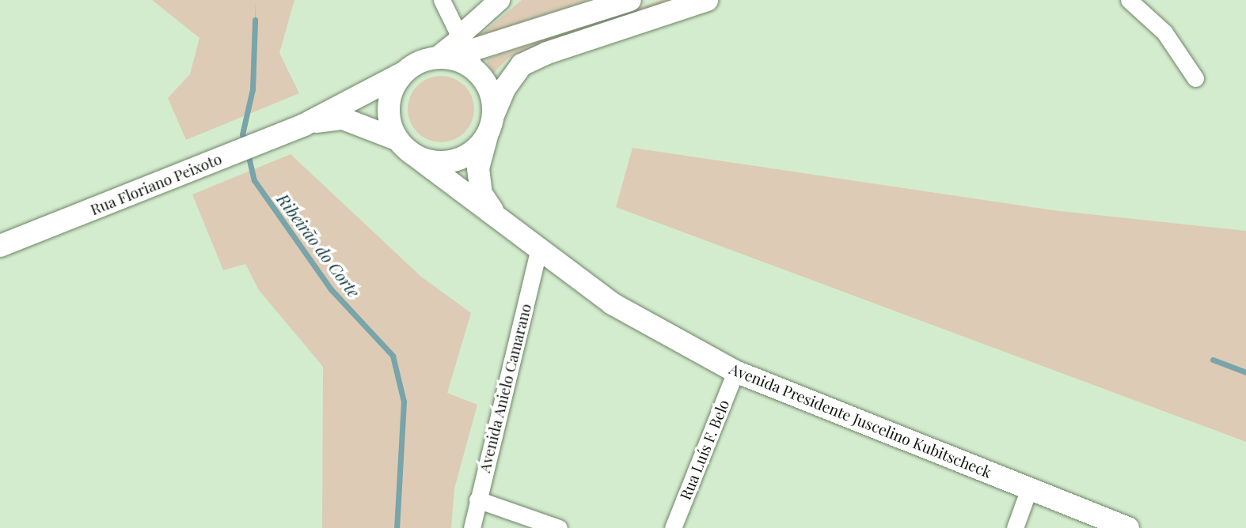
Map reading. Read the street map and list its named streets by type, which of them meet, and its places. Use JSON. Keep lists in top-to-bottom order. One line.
{"streets":{"main road":["Rua Floriano Peixoto","Avenida Presidente Juscelino Kubitscheck"],"street":["Avenida Anielo Camarano","Rua Luís F. Belo"]},"crossings":[["Rua Floriano Peixoto","Avenida Presidente Juscelino Kubitscheck"],["Avenida Anielo Camarano","Avenida Presidente Juscelino Kubitscheck"],["Avenida Presidente Juscelino Kubitscheck","Rua Luís F. Belo"]],"water":["Ribeirão do Corte"]}
